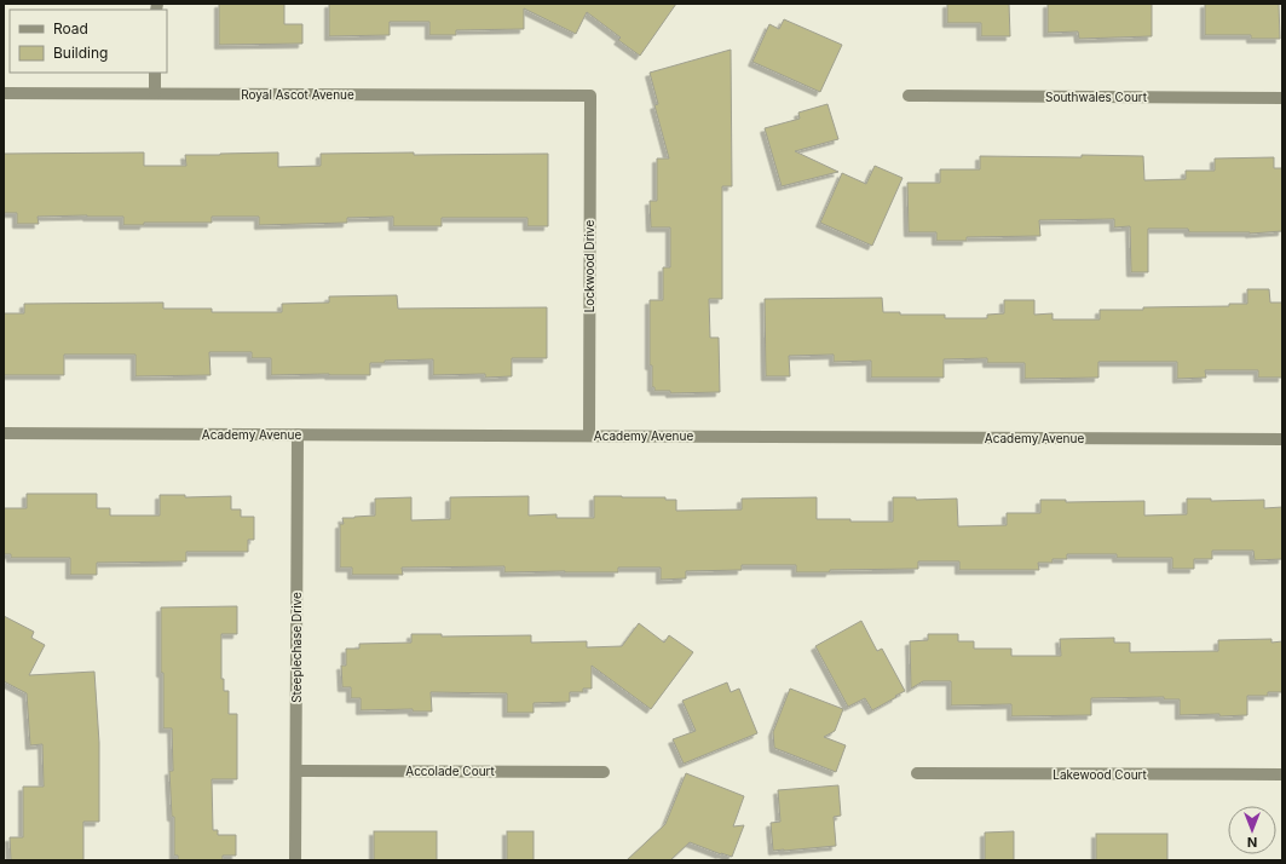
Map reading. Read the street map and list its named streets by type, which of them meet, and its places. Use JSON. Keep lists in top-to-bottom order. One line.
{"streets":{"street":["Royal Ascot Avenue","Southwales Court","Lockwood Drive","Academy Avenue","Steeplechase Drive","Accolade Court","Lakewood Court"]},"crossings":[["Royal Ascot Avenue","Lockwood Drive"],["Lockwood Drive","Academy Avenue"],["Academy Avenue","Steeplechase Drive"],["Steeplechase Drive","Accolade Court"]],"legend":["Road","Building"],"north":"bottom"}
